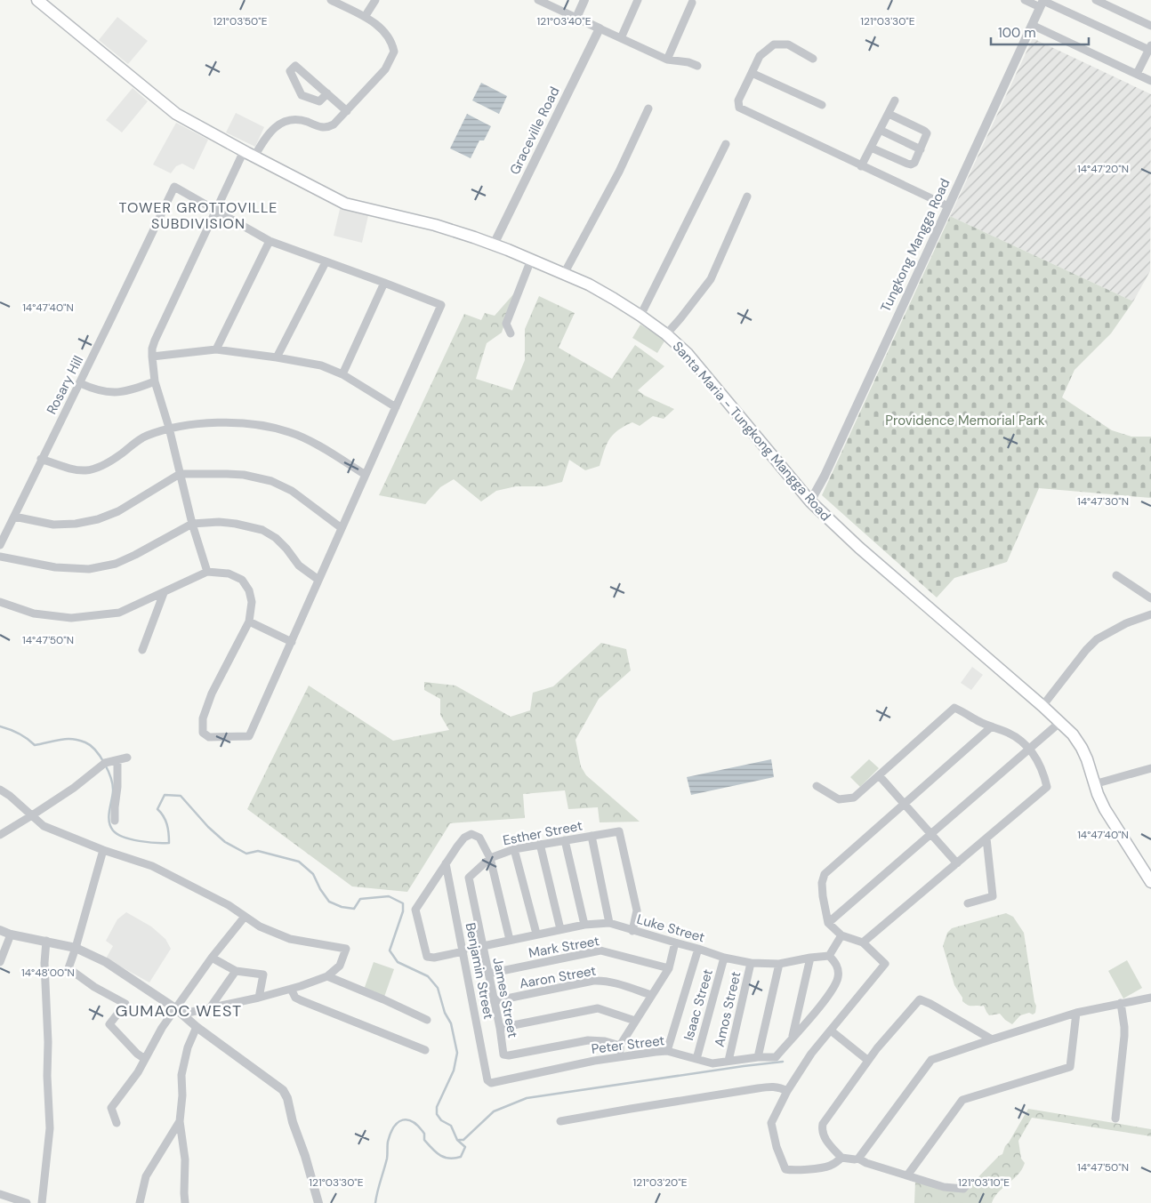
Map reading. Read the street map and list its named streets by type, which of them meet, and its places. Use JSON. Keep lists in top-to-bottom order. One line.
{"streets":{"main road":["Santa Maria - Tungkong Mangga Road"],"street":["Graceville Road","Tungkong Mangga Road","Rosary Hill","Esther Street","Luke Street","Mark Street","Benjamin Street","Aaron Street","James Street","Isaac Street","Amos Street","Peter Street"]},"crossings":[["Graceville Road","Santa Maria - Tungkong Mangga Road"],["Tungkong Mangga Road","Santa Maria - Tungkong Mangga Road"],["Esther Street","Luke Street"],["Esther Street","James Street"],["Luke Street","James Street"],["Luke Street","Isaac Street"],["Luke Street","Amos Street"],["Luke Street","Peter Street"],["Mark Street","James Street"],["Benjamin Street","Peter Street"],["Aaron Street","James Street"],["Isaac Street","Peter Street"],["Amos Street","Peter Street"]],"districts":["TOWER GROTTOVILLE SUBDIVISION","GUMAOC WEST"],"parks":["Providence Memorial Park"],"scale_bar":"100 m","coordinates":["121°03'50\"E","121°03'40\"E","121°03'30\"E","14°47'20\"N","14°47'40\"N","14°47'30\"N","14°47'50\"N","14°48'00\"N","121°03'20\"E","121°03'10\"E"]}
